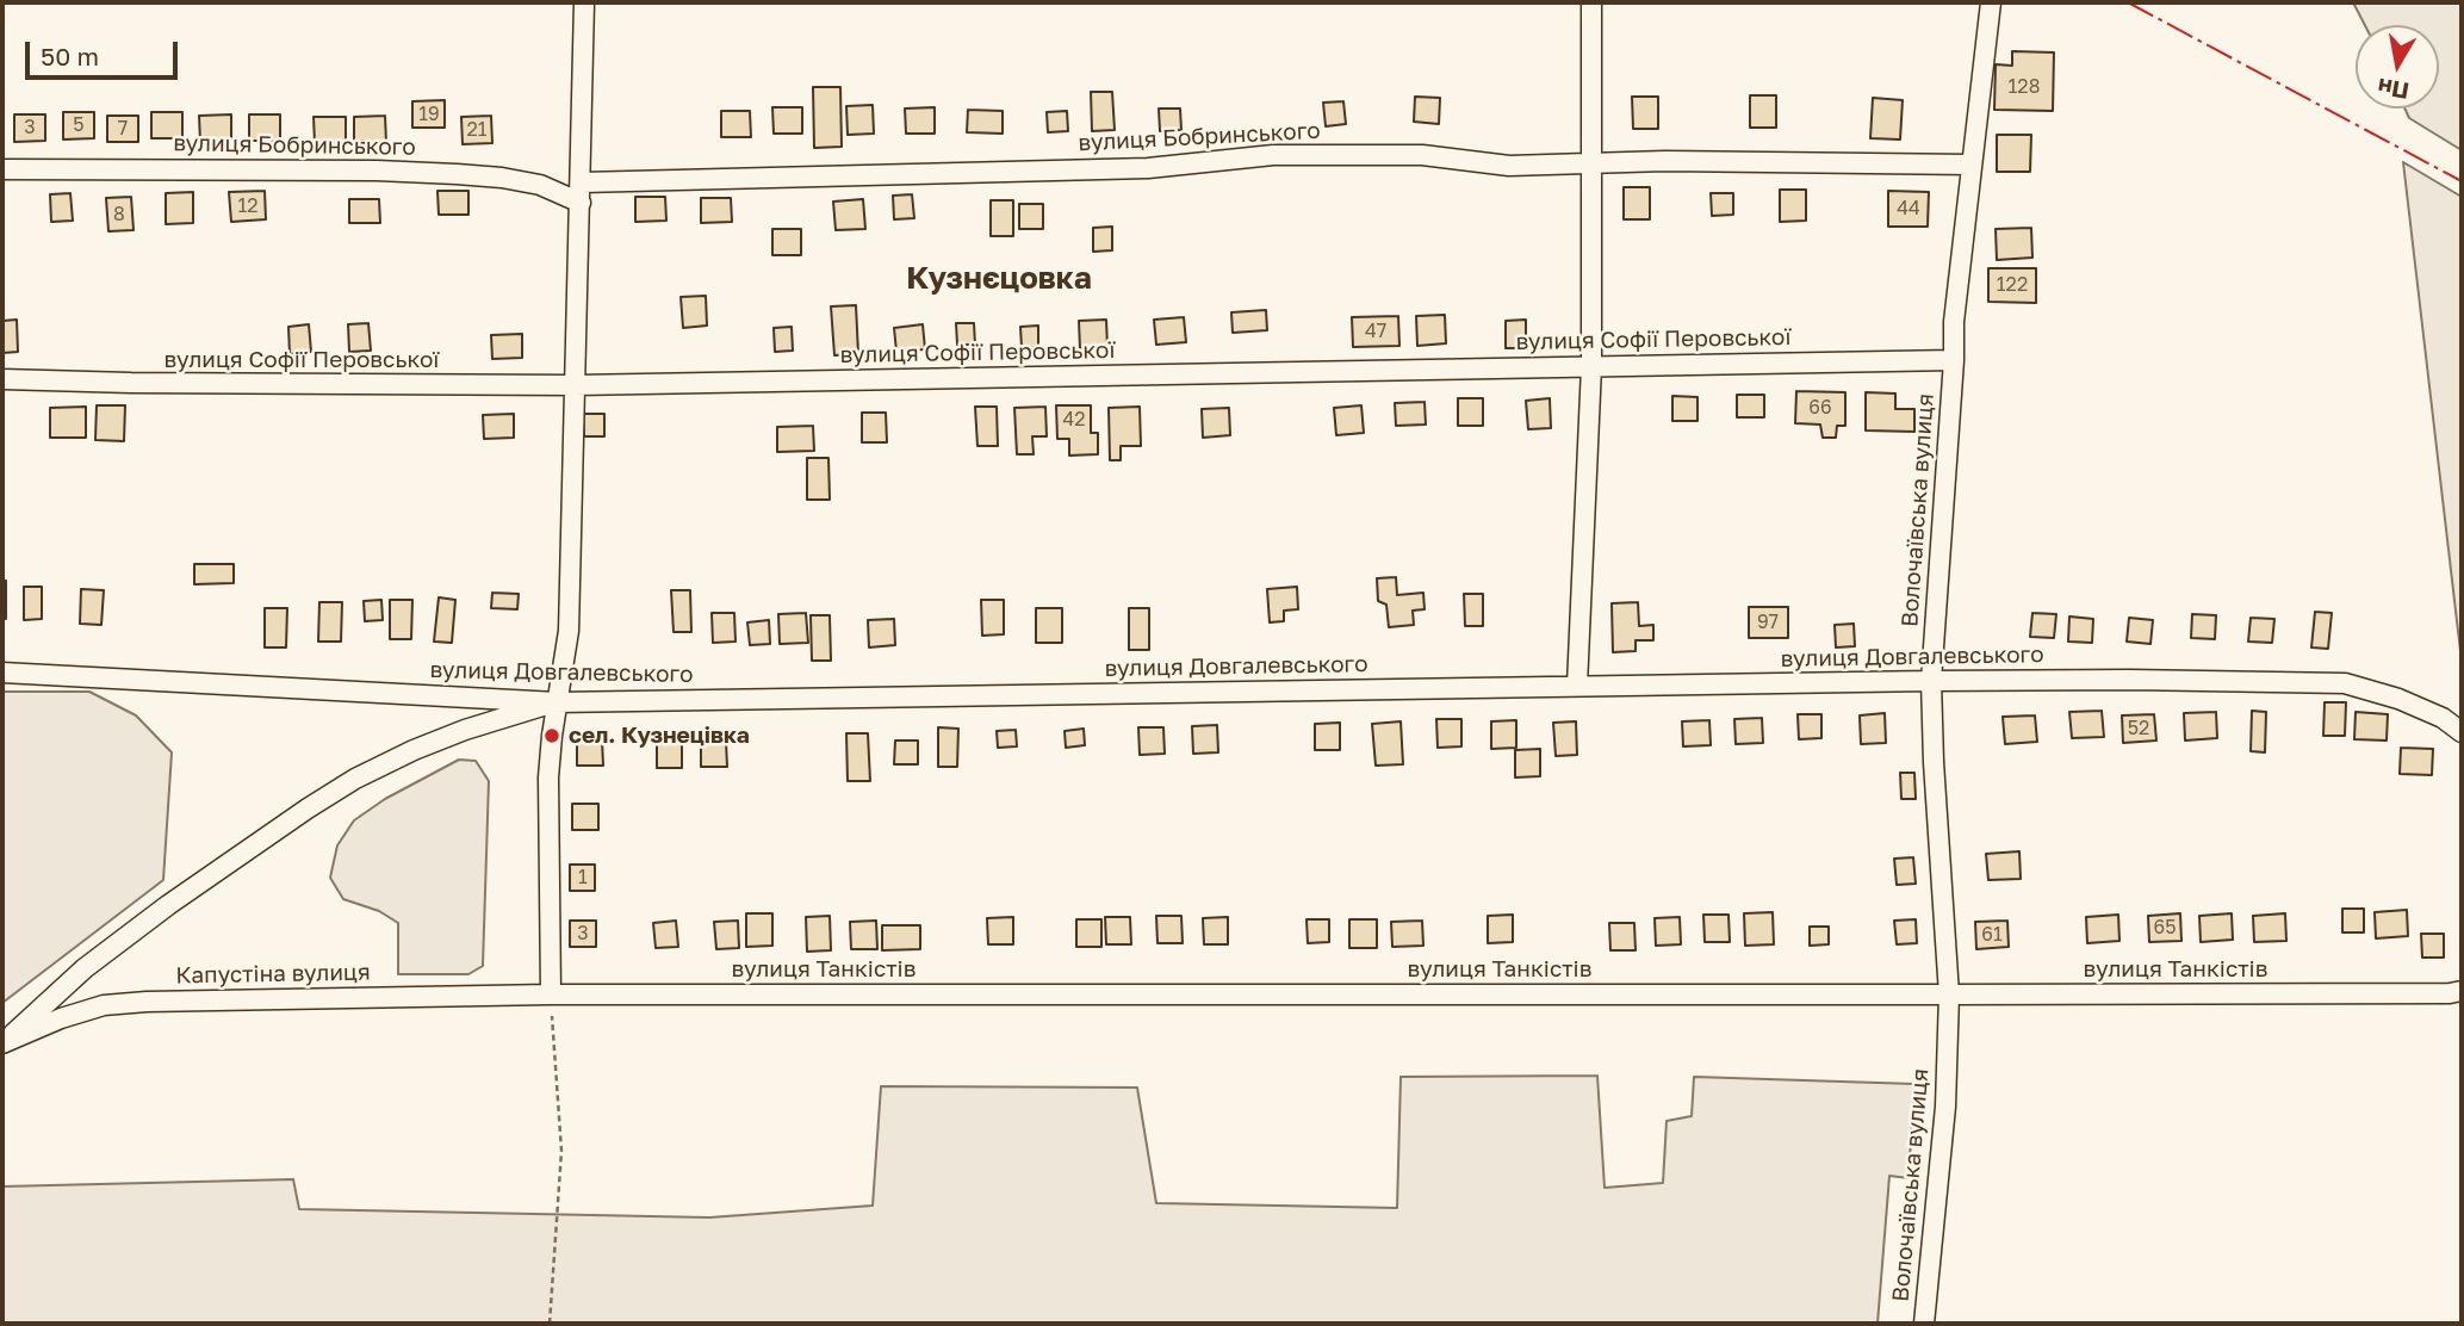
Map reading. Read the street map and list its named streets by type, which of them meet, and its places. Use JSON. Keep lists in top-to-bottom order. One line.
{"streets":{"street":["вулиця Бобринського","вулиця Софії Перовської","Волочаївська вулиця","вулиця Довгалевського","вулиця Танкістів","Капустіна вулиця"]},"crossings":[["вулиця Бобринського","Волочаївська вулиця"],["вулиця Софії Перовської","Волочаївська вулиця"],["Волочаївська вулиця","вулиця Довгалевського"],["Волочаївська вулиця","вулиця Танкістів"],["вулиця Танкістів","Капустіна вулиця"]],"districts":["Кузнєцовка"],"places":["сел. Кузнецівка"],"house_numbers":["128","19","5","3","7","21","12","44","8","122","47","66","42","97","52","1","65","3","61"],"scale_bar":"50 m","north":"bottom"}
